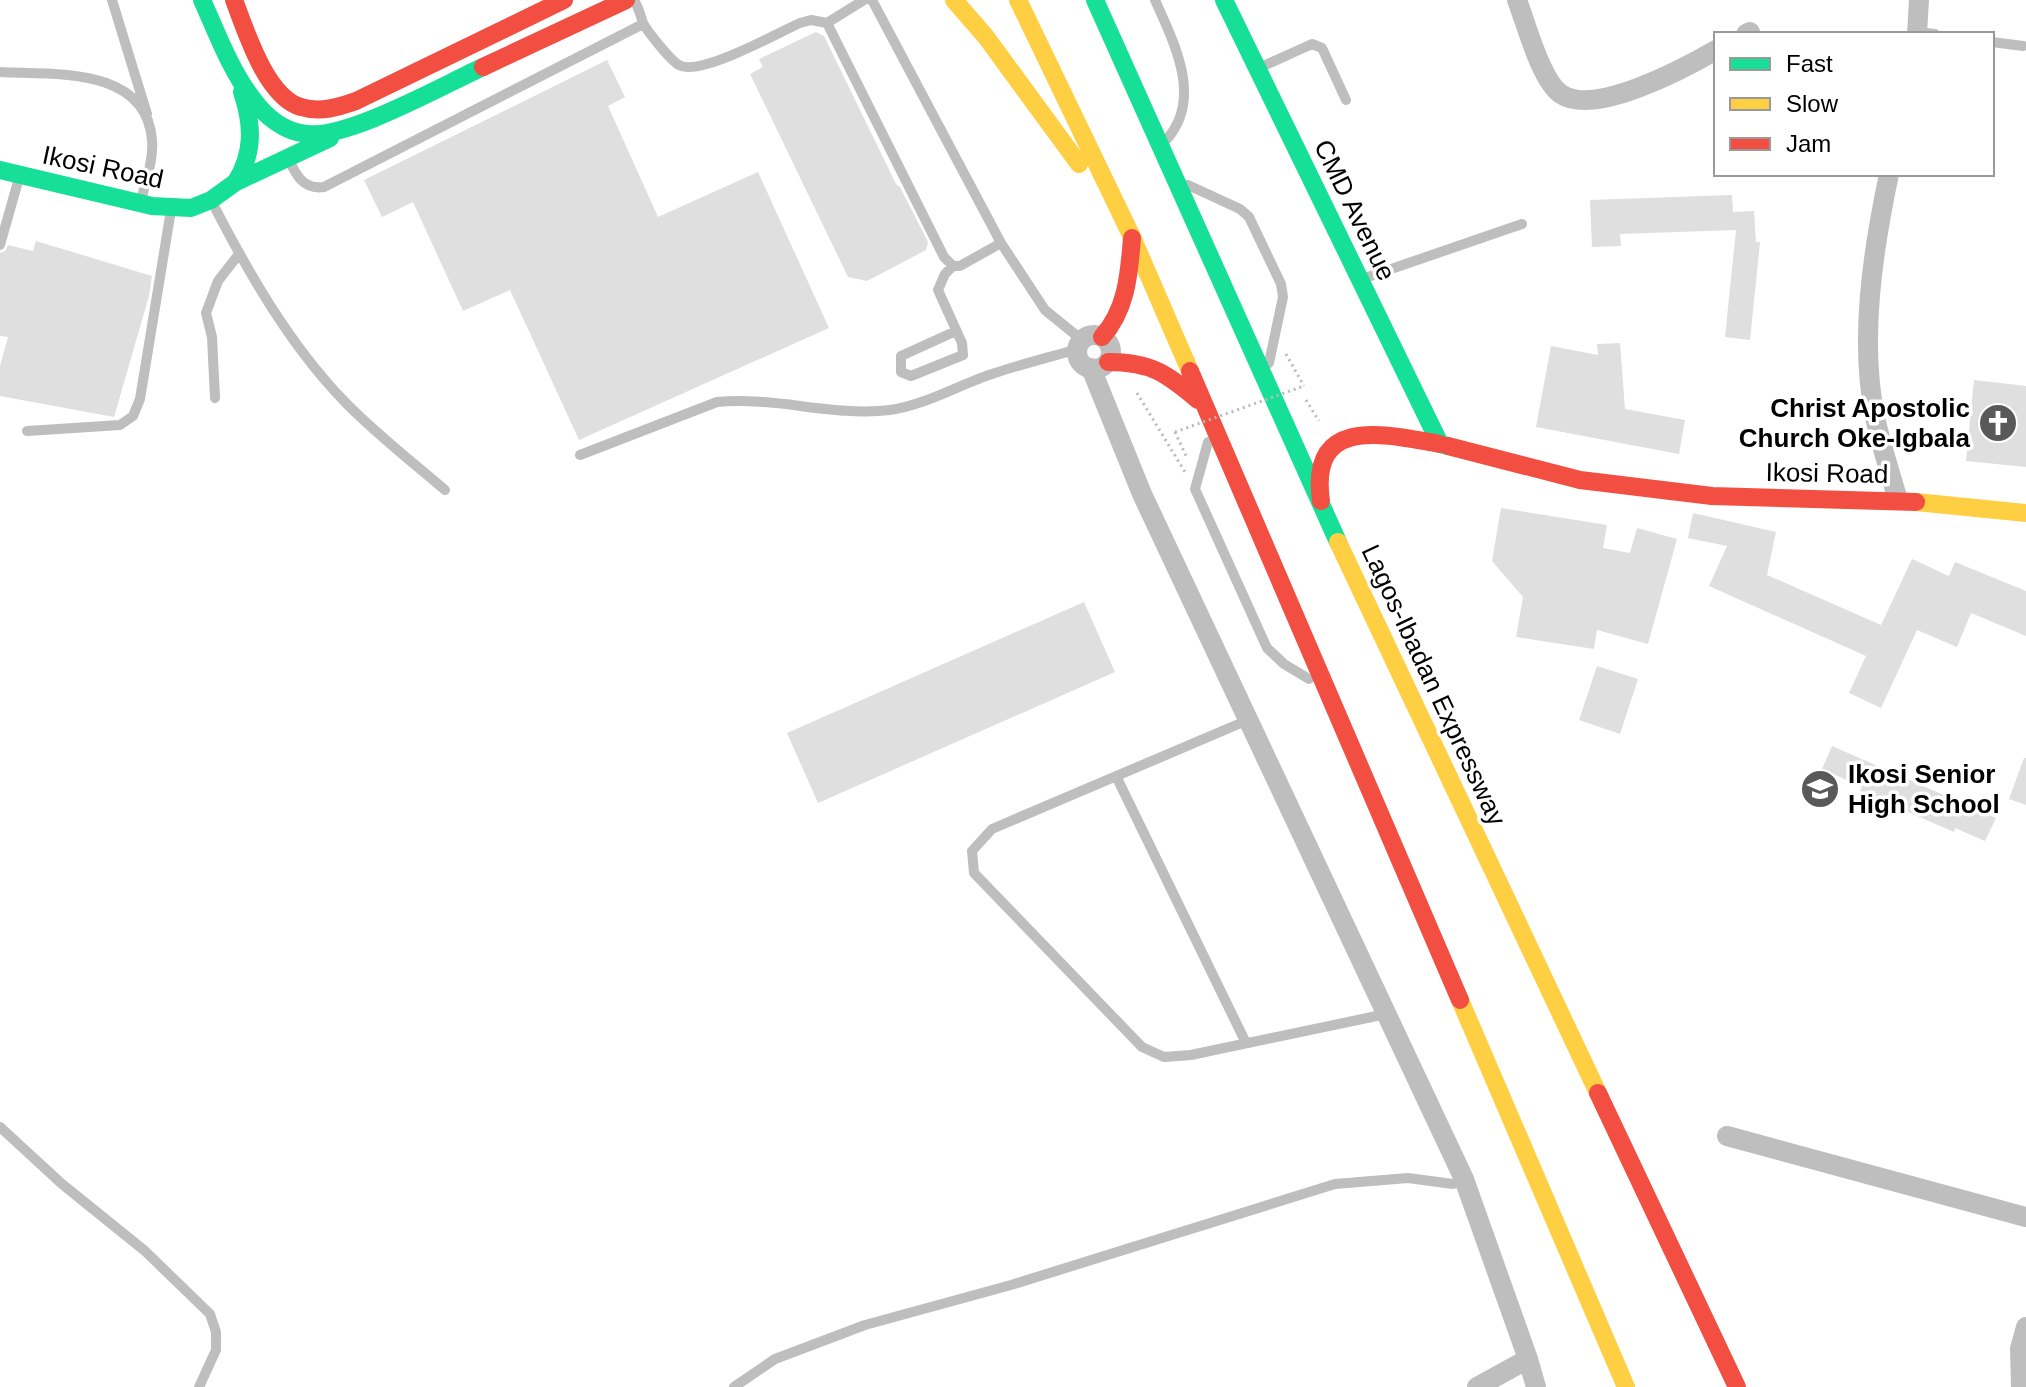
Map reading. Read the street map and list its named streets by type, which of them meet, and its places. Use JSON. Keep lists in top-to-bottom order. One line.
{"streets":{"main road":["Ikosi Road","CMD Avenue","Lagos-Ibadan Expressway"]},"crossings":[["Ikosi Road","CMD Avenue"],["Ikosi Road","Lagos-Ibadan Expressway"]],"places":{"church":["Christ Apostolic Church Oke-Igbala"],"school or university":["Ikosi Senior High School"]},"legend":["Fast","Slow","Jam"]}
